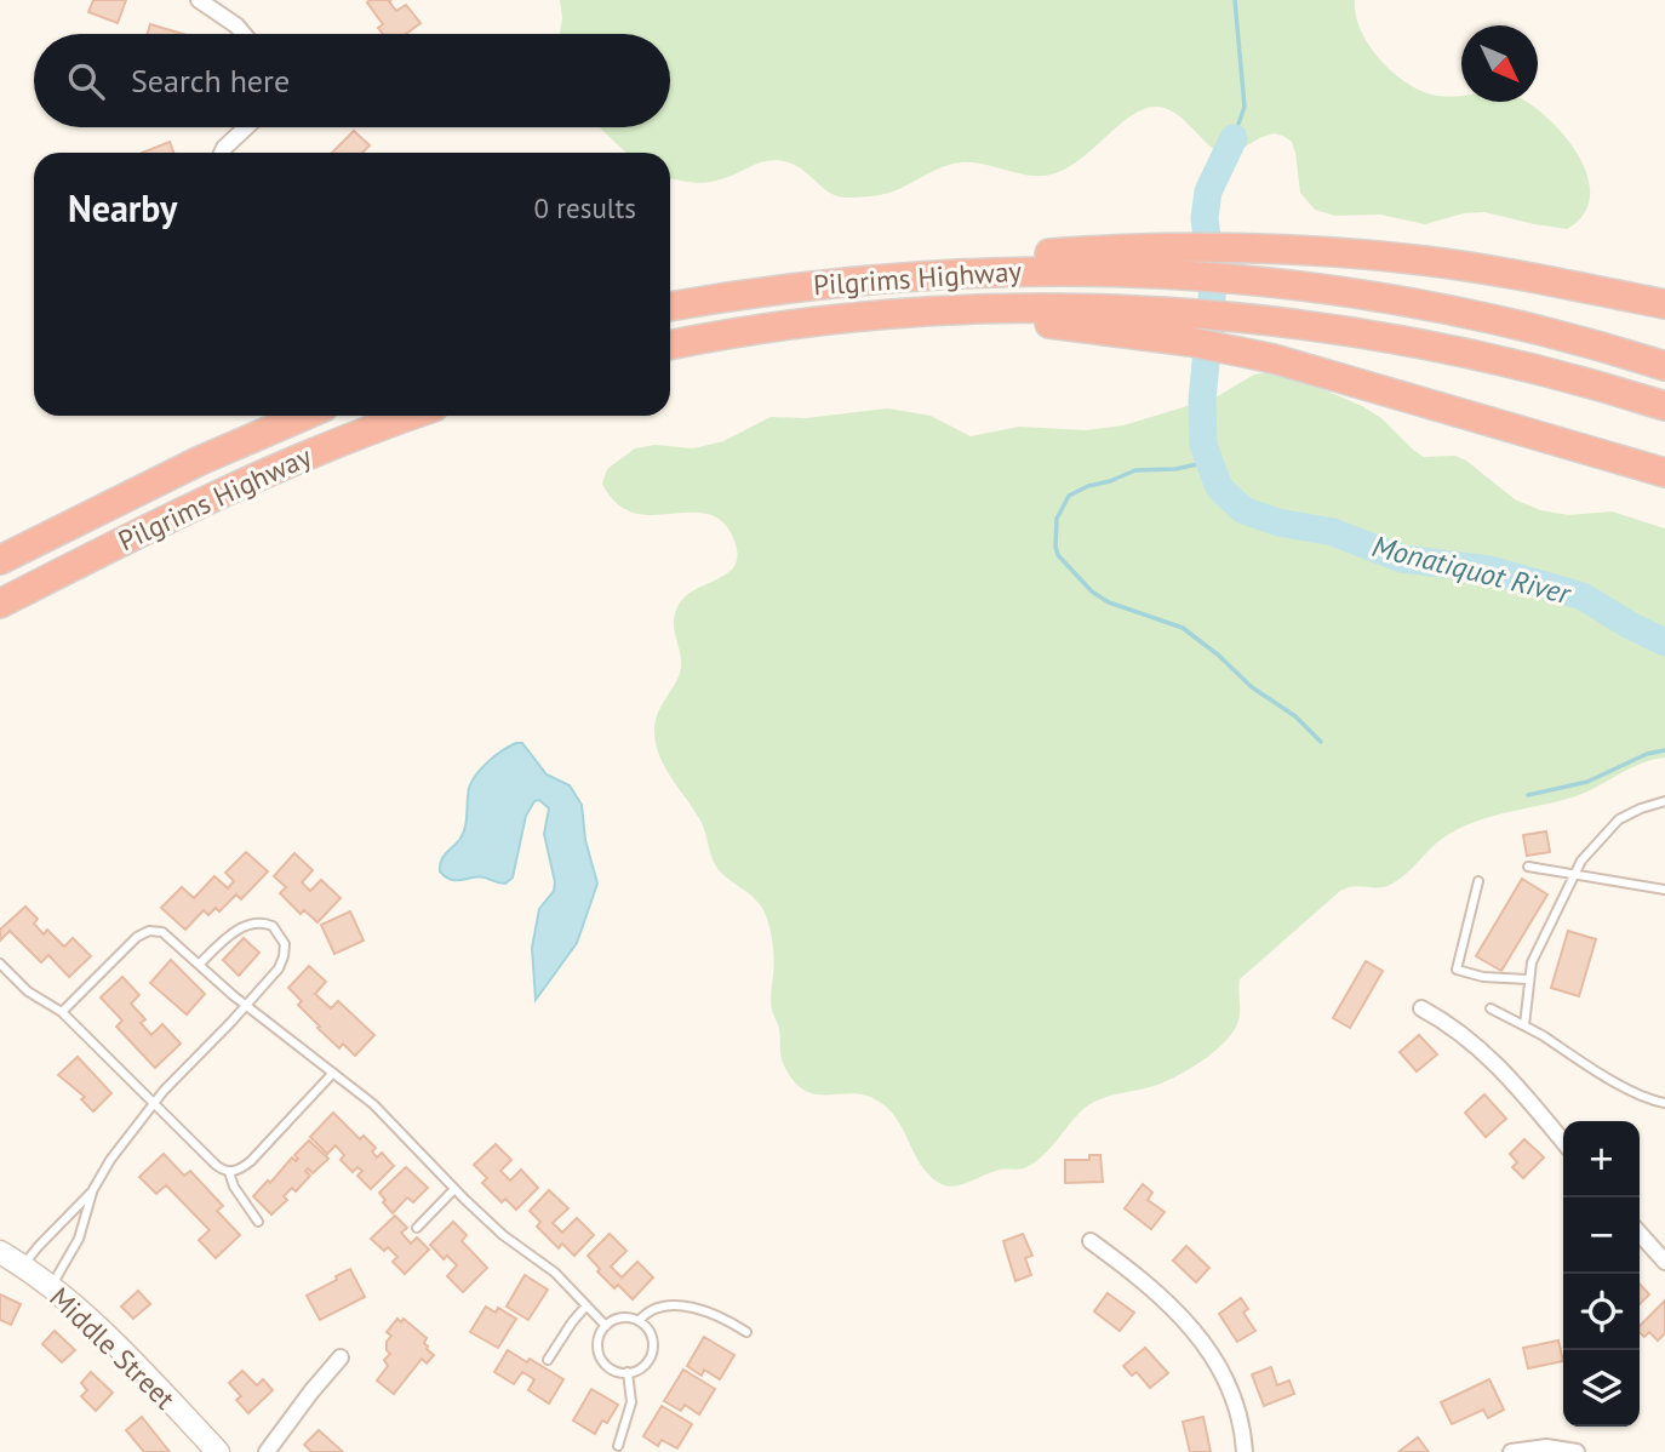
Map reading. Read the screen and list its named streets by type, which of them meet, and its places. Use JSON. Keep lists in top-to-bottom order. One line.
{"streets":{"highway":["Pilgrims Highway"],"street":["Middle Street"]},"water":["Monatiquot River"],"north":"bottom right","page":{"search":"Search here","heading":["Nearby","0 results"],"map_buttons":["+","−"]}}
